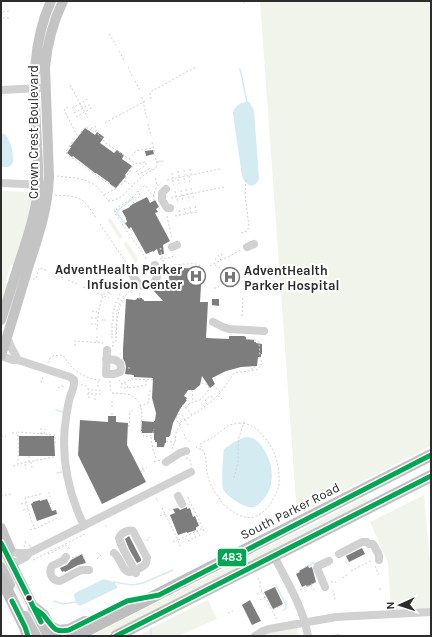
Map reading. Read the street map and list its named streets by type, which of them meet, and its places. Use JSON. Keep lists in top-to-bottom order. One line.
{"streets":{"highway":["South Parker Road"],"main road":["Crown Crest Boulevard"]},"places":{"hospital":["AdventHealth Parker Infusion Center","AdventHealth Parker Hospital"]},"lines":["transit line 483"],"north":"left"}
